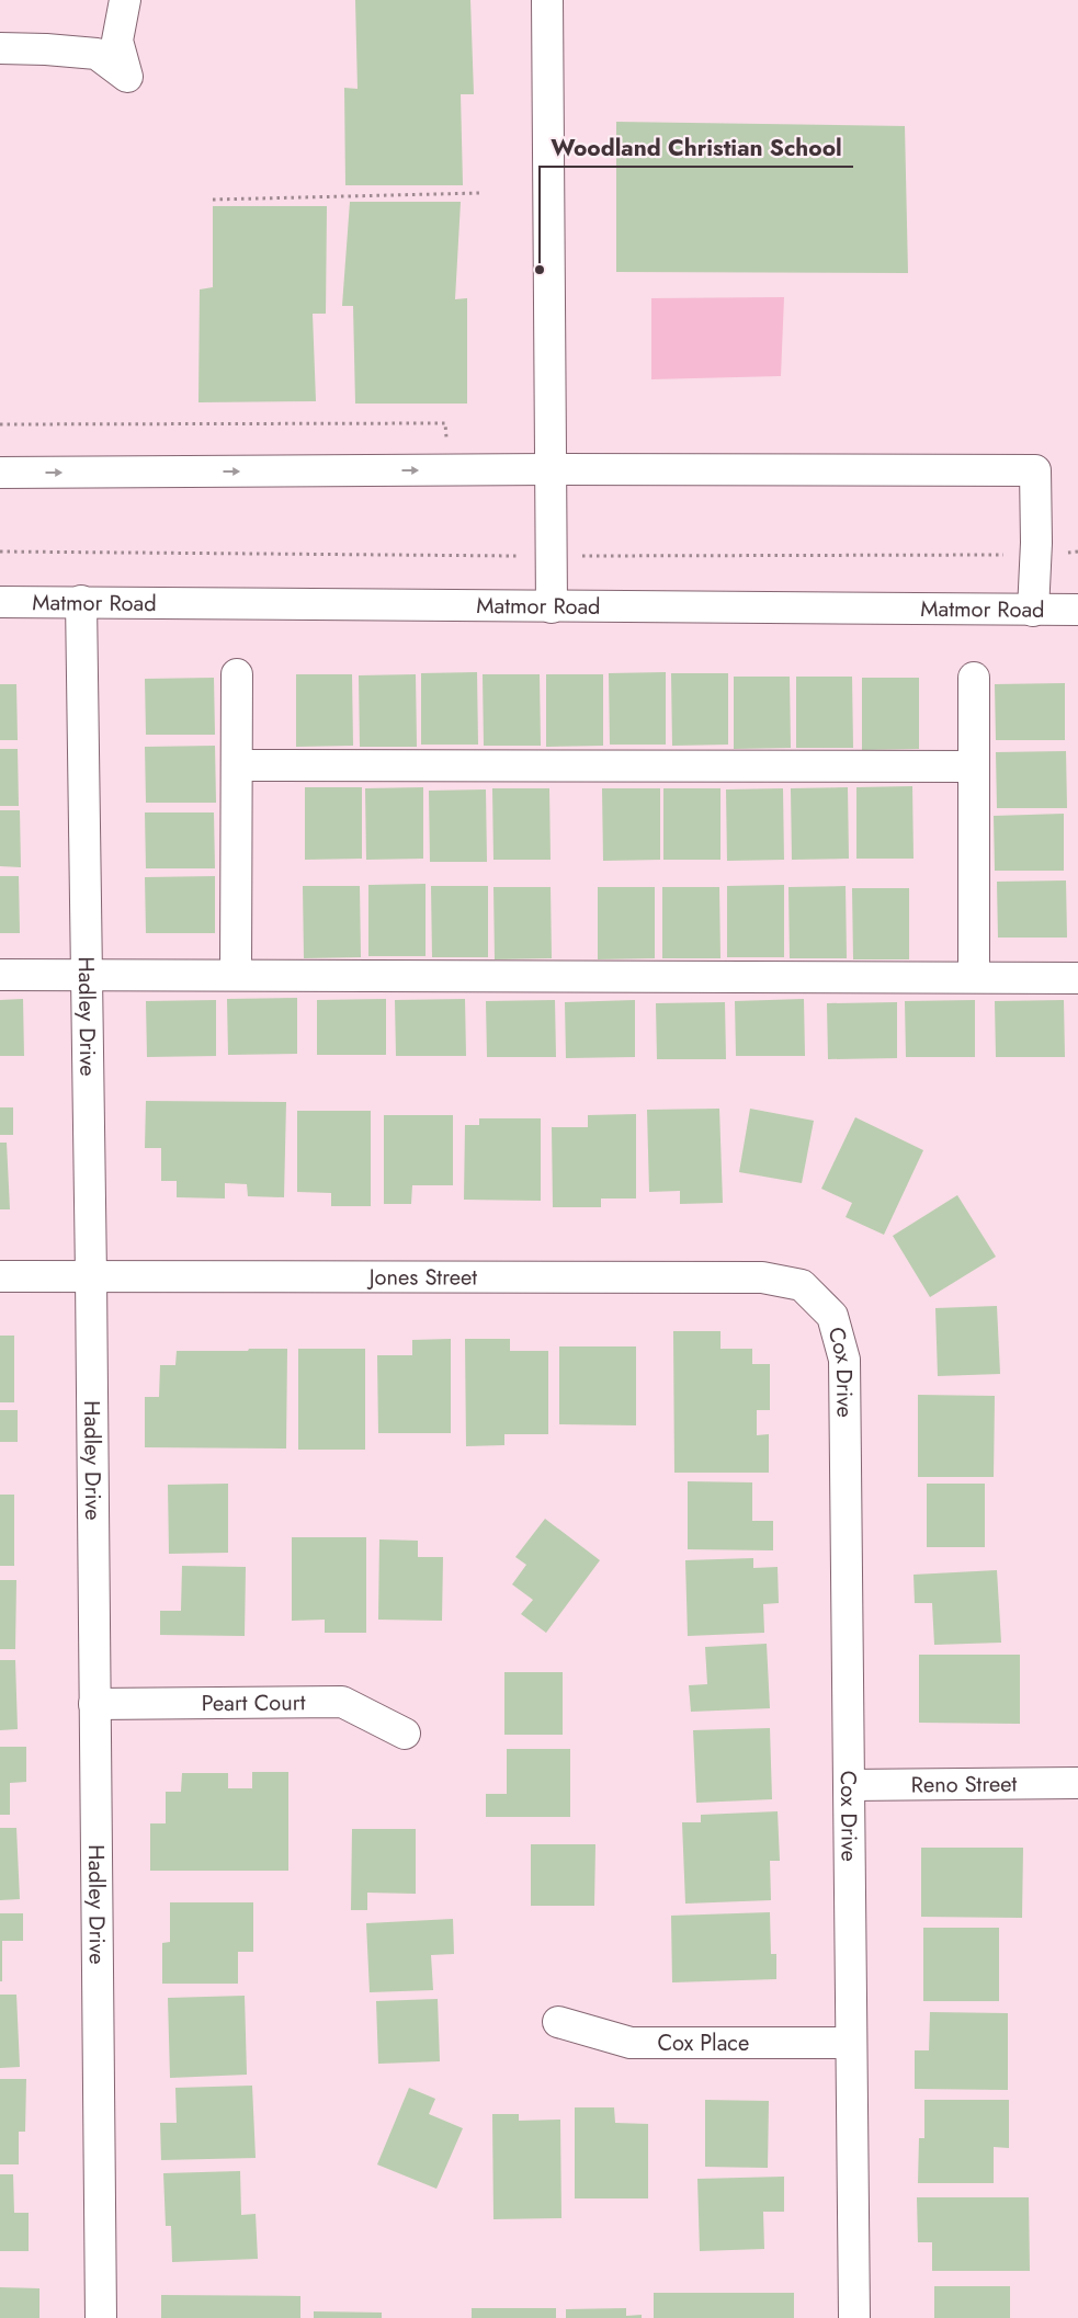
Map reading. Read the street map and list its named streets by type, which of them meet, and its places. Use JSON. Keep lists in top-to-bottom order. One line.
{"streets":{"street":["Matmor Road","Hadley Drive","Jones Street","Cox Drive","Peart Court","Reno Street","Cox Place"]},"crossings":[["Matmor Road","Hadley Drive"],["Hadley Drive","Jones Street"],["Hadley Drive","Peart Court"],["Jones Street","Cox Drive"],["Cox Drive","Reno Street"],["Cox Drive","Cox Place"]],"places":["Woodland Christian School"]}
